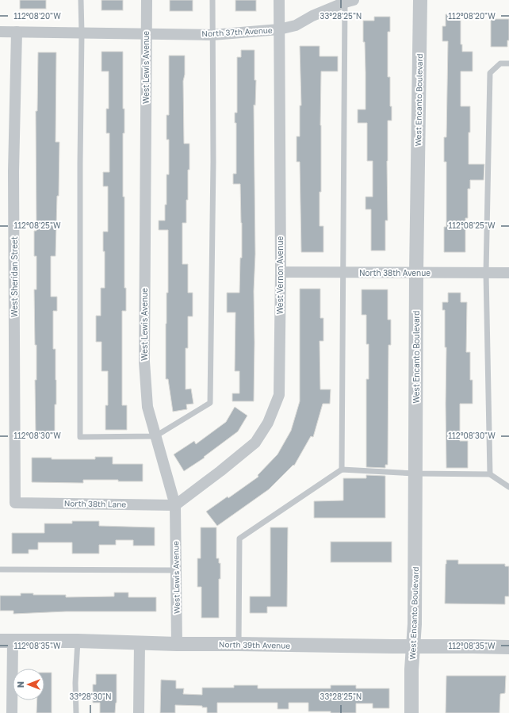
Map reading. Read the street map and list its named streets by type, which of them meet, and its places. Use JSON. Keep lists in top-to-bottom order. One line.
{"streets":{"street":["North 37th Avenue","West Lewis Avenue","West Encanto Boulevard","North 38th Avenue","West Vernon Avenue","West Sheridan Street","North 38th Lane","North 39th Avenue"]},"crossings":[["North 37th Avenue","West Lewis Avenue"],["North 37th Avenue","West Vernon Avenue"],["North 37th Avenue","West Sheridan Street"],["West Lewis Avenue","West Vernon Avenue"],["West Lewis Avenue","North 38th Lane"],["West Lewis Avenue","North 39th Avenue"],["West Encanto Boulevard","North 38th Avenue"],["West Encanto Boulevard","North 39th Avenue"],["North 38th Avenue","West Vernon Avenue"],["West Vernon Avenue","North 38th Lane"],["West Sheridan Street","North 38th Lane"]],"north":"left","coordinates":["33°28'25\"N","112°08'20\"W","112°08'25\"W","112°08'30\"W","112°08'35\"W","33°28'30\"N"]}
